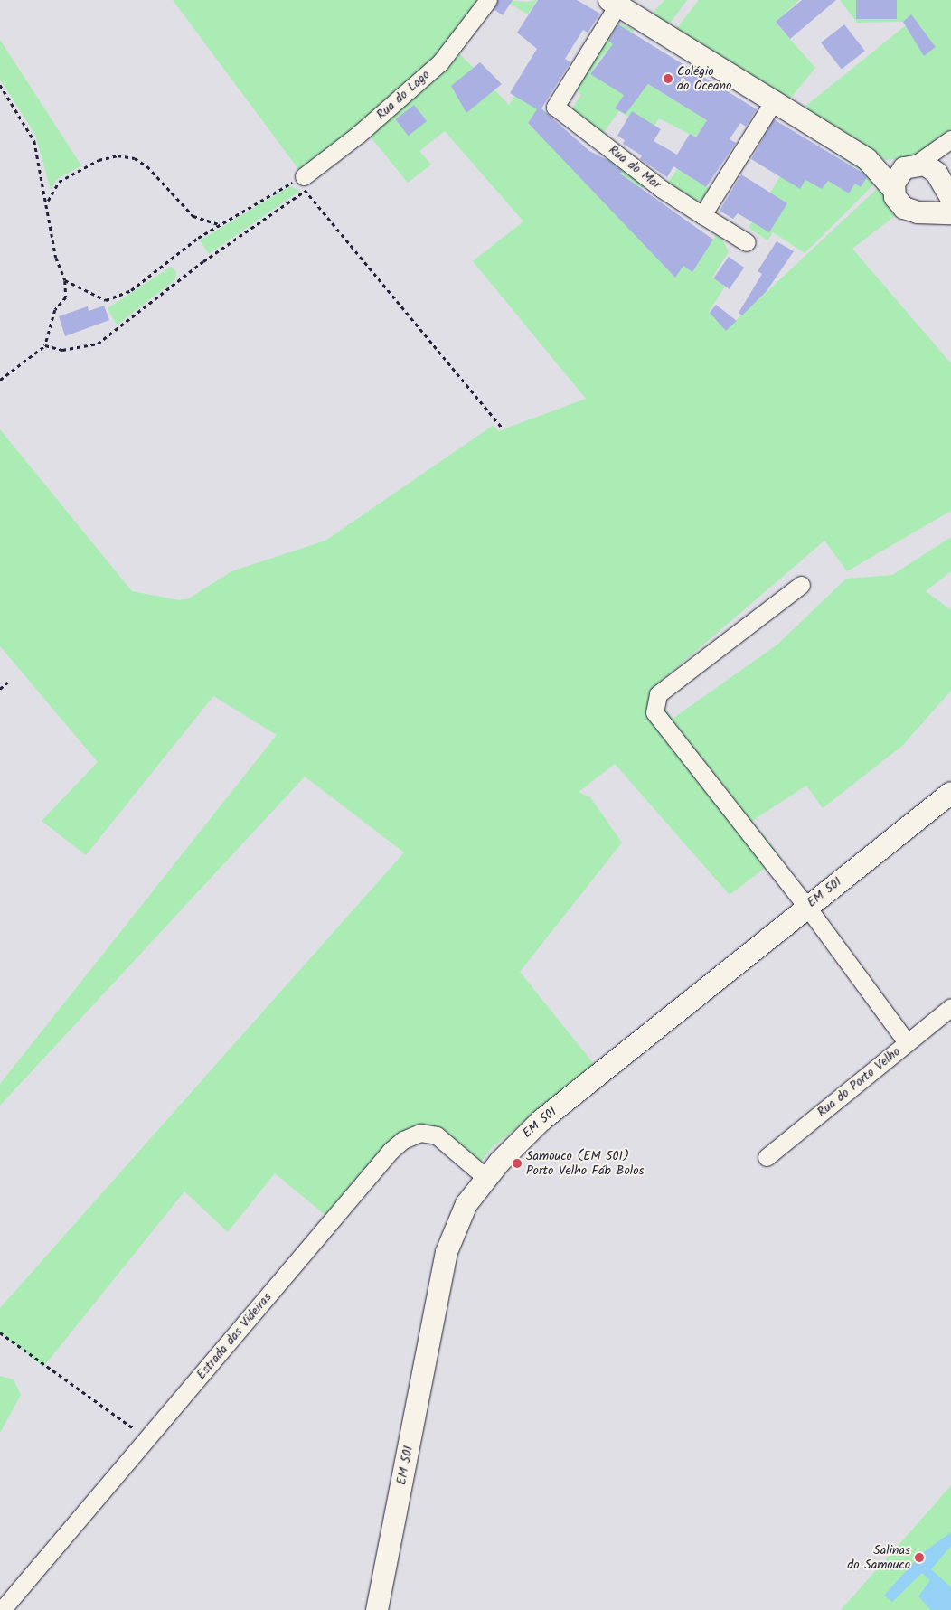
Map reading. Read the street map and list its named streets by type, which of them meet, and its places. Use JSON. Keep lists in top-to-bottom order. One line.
{"streets":{"main road":["EM 501"],"street":["Rua do Lago","Rua do Mar","Rua do Porto Velho","Estrada das Videiras"]},"crossings":[["EM 501","Estrada das Videiras"]],"places":["Colégio do Oceano","Samouco (EM 501) Porto Velho Fáb Bolos","Salinas do Samouco"]}
